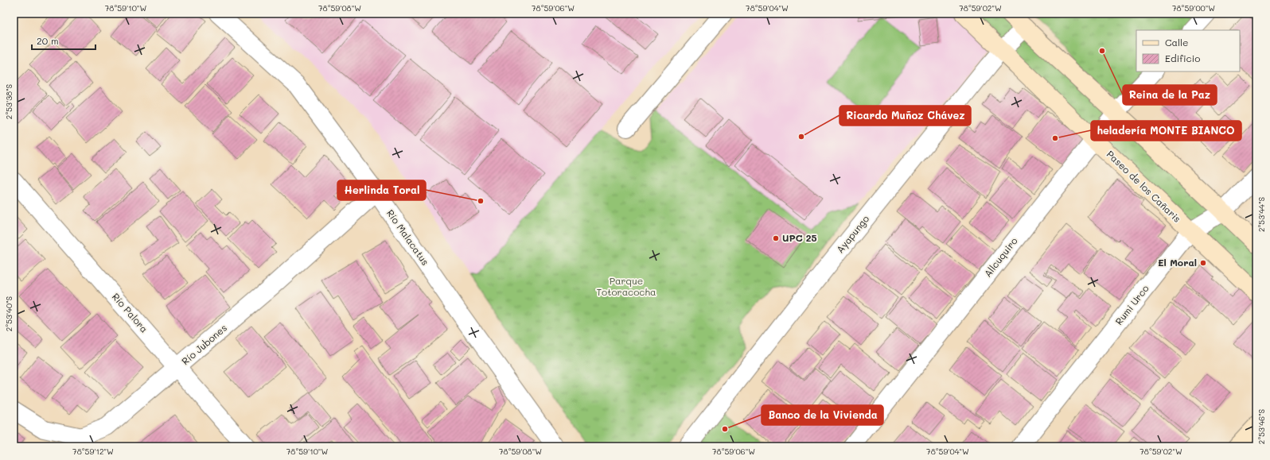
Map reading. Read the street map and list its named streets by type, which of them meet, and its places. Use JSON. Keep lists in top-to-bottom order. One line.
{"streets":{"main road":["Paseo de los Cañaris"],"street":["Ayapungo","Río Malacatus","Allcuquiro","Rumi Urco","Río Palora","Río Jubones"]},"crossings":[["Paseo de los Cañaris","Ayapungo"],["Paseo de los Cañaris","Allcuquiro"],["Paseo de los Cañaris","Rumi Urco"],["Río Malacatus","Río Jubones"],["Río Palora","Río Jubones"]],"parks":["Parque Totoracocha"],"places":["Reina de la Paz","Ricardo Muñoz Chávez","heladería MONTE BIANCO","Herlinda Toral","UPC 25","El Moral","Banco de la Vivienda"],"legend":["Calle","Edificio"],"scale_bar":"20 m","coordinates":["78°59'10\"W","78°59'08\"W","78°59'06\"W","78°59'04\"W","78°59'02\"W","78°59'00\"W","2°53'38\"S","2°53'44\"S","2°53'40\"S","2°53'46\"S","78°59'12\"W"]}
